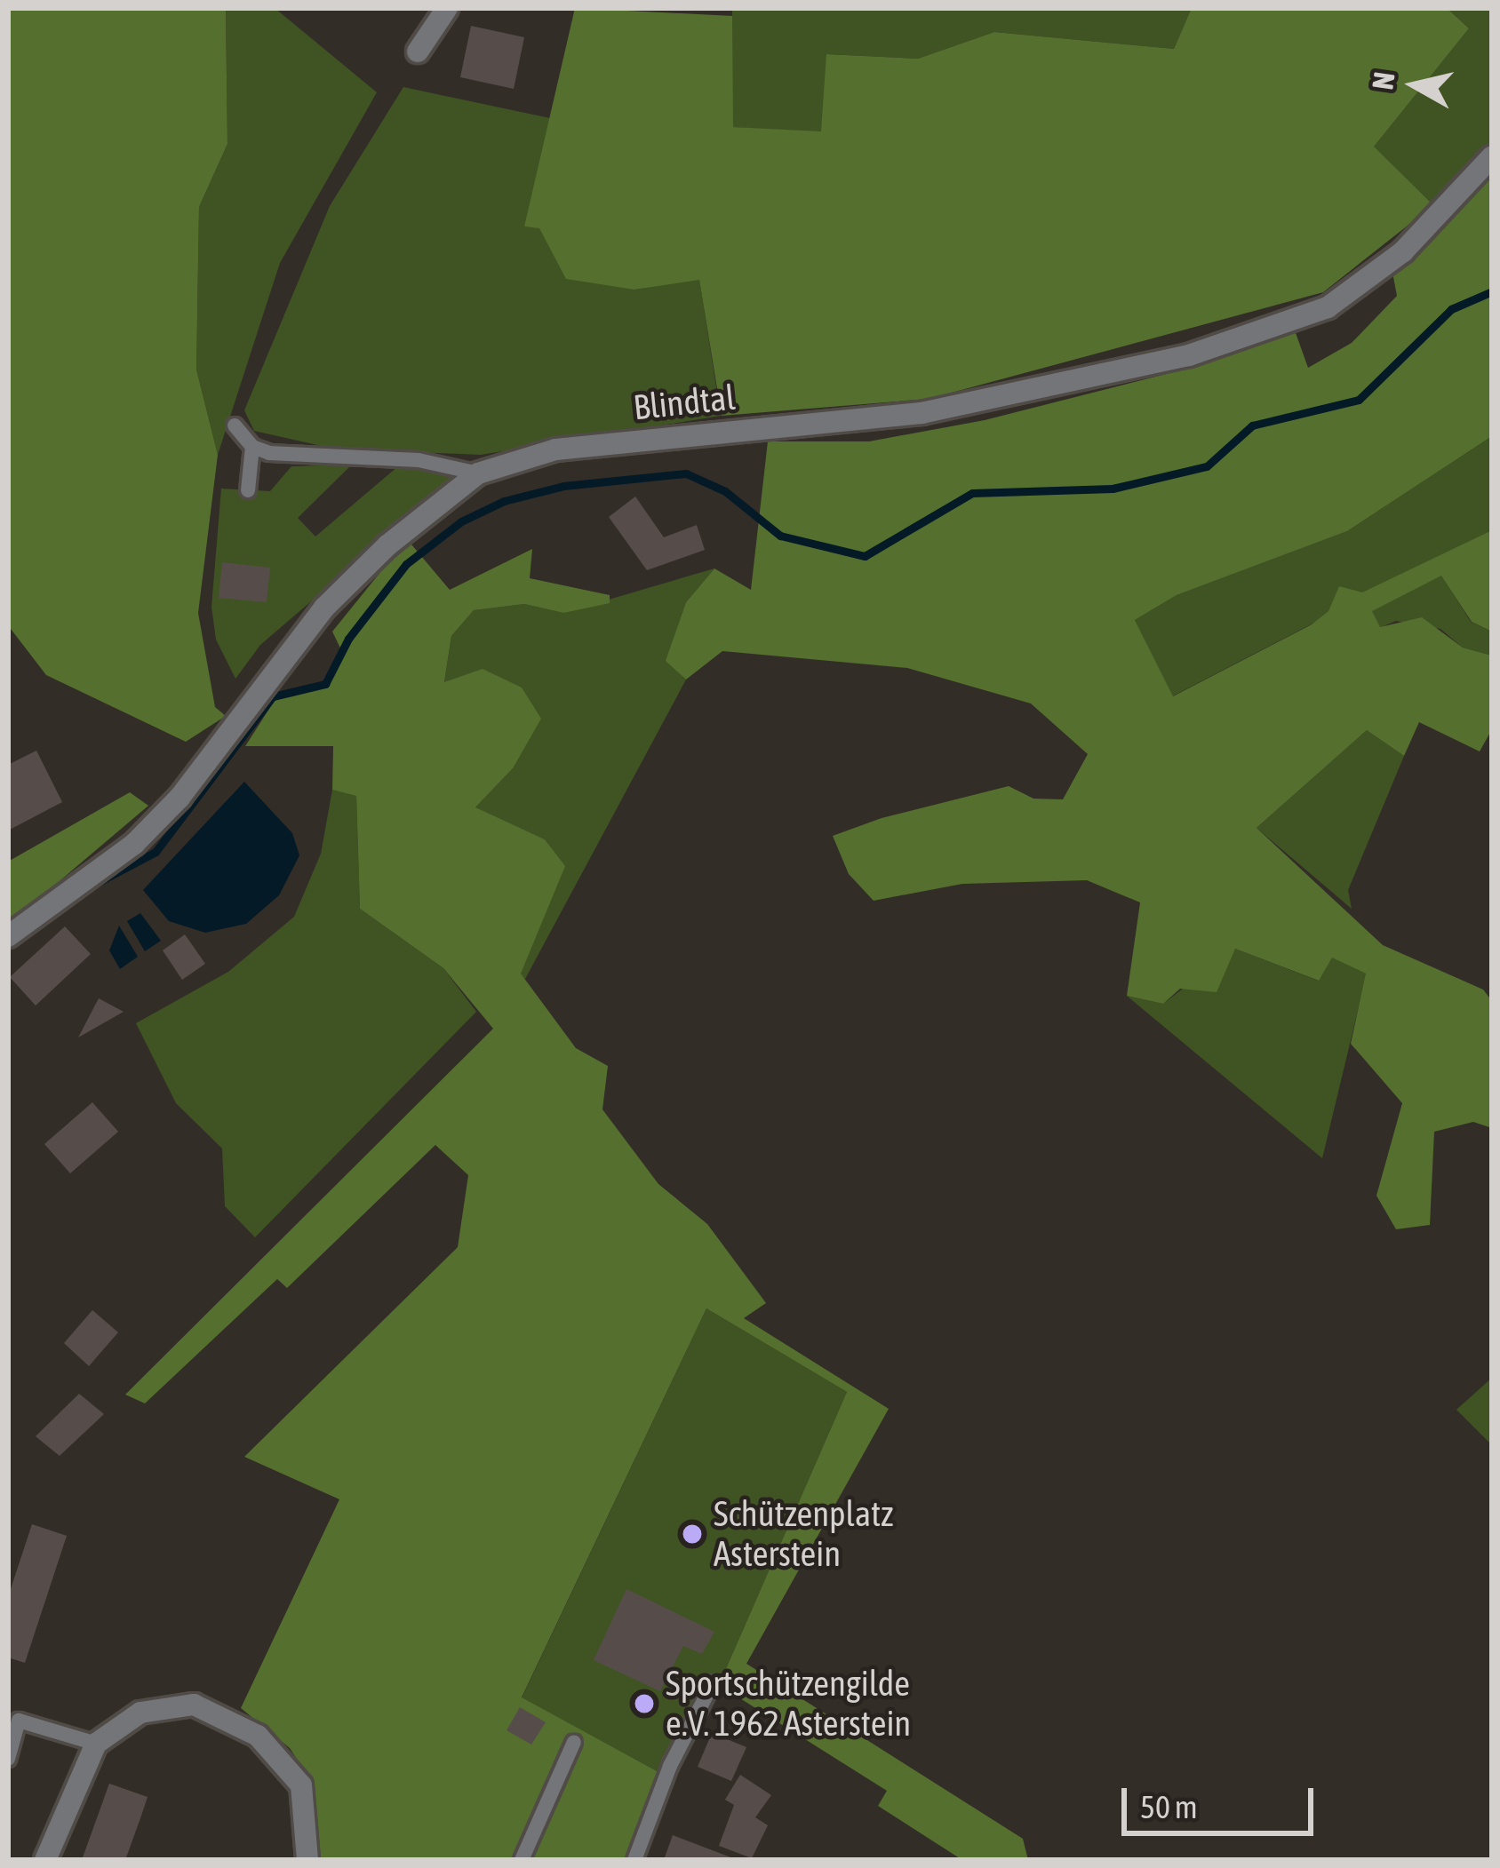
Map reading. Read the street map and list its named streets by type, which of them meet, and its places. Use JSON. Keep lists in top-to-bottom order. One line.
{"streets":{"street":["Blindtal"]},"places":["Schützenplatz Asterstein","Sportschützengilde e.V. 1962 Asterstein"],"scale_bar":"50 m","north":"left"}
